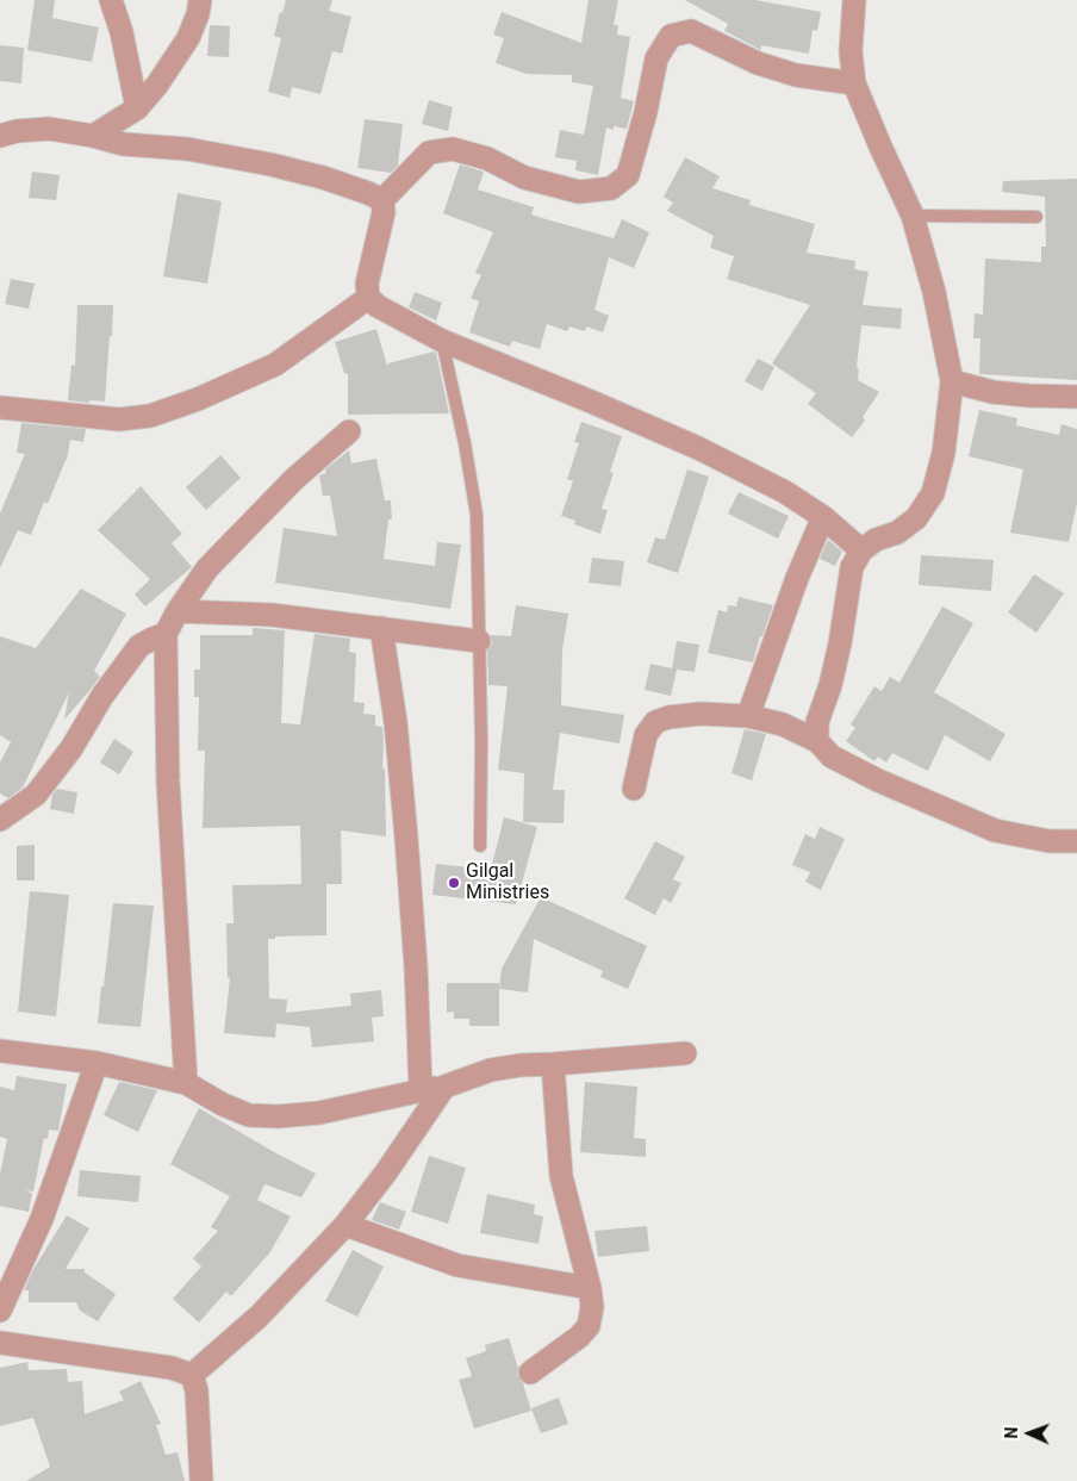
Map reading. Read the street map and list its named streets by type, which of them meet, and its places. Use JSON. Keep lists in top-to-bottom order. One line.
{"places":["Gilgal Ministries"],"north":"left"}
